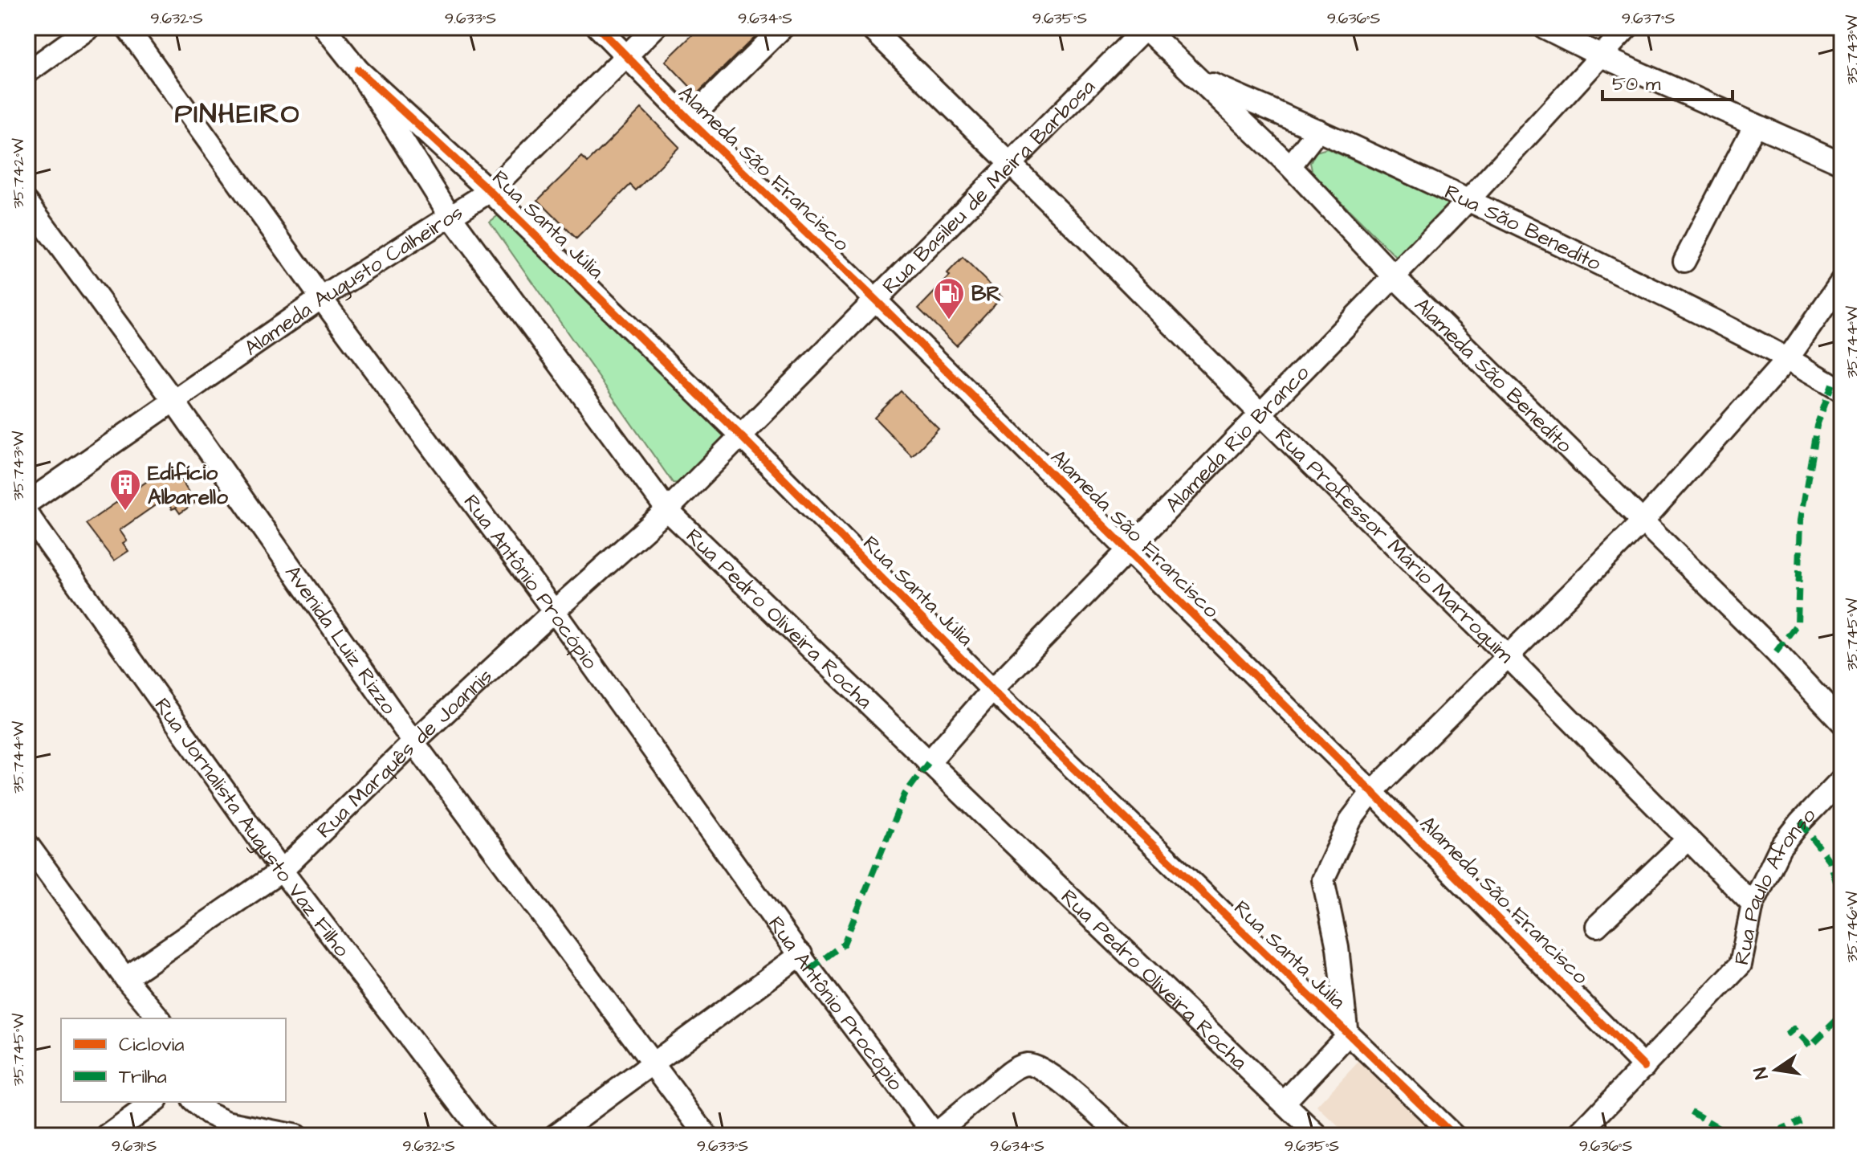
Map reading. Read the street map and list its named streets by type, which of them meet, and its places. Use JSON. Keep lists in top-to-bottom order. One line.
{"streets":{"street":["Alameda São Francisco","Rua Basileu de Meira Barbosa","Rua Santa Júlia","Rua São Benedito","Alameda Augusto Calheiros","Alameda São Benedito","Alameda Rio Branco","Rua Professor Mário Marroquim","Rua Antônio Procópio","Rua Pedro Oliveira Rocha","Avenida Luiz Rizzo","Rua Marquês de Joannis","Rua Jornalista Augusto Vaz Filho","Rua Paulo Afonso"]},"crossings":[["Alameda São Francisco","Rua Basileu de Meira Barbosa"],["Alameda São Francisco","Alameda Augusto Calheiros"],["Alameda São Francisco","Alameda Rio Branco"],["Alameda São Francisco","Rua Paulo Afonso"],["Rua Basileu de Meira Barbosa","Rua Santa Júlia"],["Rua Basileu de Meira Barbosa","Alameda São Benedito"],["Rua Basileu de Meira Barbosa","Rua Professor Mário Marroquim"],["Rua Basileu de Meira Barbosa","Rua Pedro Oliveira Rocha"],["Rua Basileu de Meira Barbosa","Rua Marquês de Joannis"],["Rua Santa Júlia","Alameda Augusto Calheiros"],["Rua Santa Júlia","Alameda Rio Branco"],["Rua Santa Júlia","Rua Pedro Oliveira Rocha"],["Rua São Benedito","Alameda São Benedito"],["Rua São Benedito","Alameda Rio Branco"],["Alameda Augusto Calheiros","Rua Antônio Procópio"],["Alameda Augusto Calheiros","Rua Pedro Oliveira Rocha"],["Alameda Augusto Calheiros","Avenida Luiz Rizzo"],["Alameda São Benedito","Alameda Rio Branco"],["Alameda Rio Branco","Rua Professor Mário Marroquim"],["Alameda Rio Branco","Rua Pedro Oliveira Rocha"],["Rua Professor Mário Marroquim","Rua Paulo Afonso"],["Rua Antônio Procópio","Rua Marquês de Joannis"],["Rua Pedro Oliveira Rocha","Rua Marquês de Joannis"],["Avenida Luiz Rizzo","Rua Marquês de Joannis"],["Rua Marquês de Joannis","Rua Jornalista Augusto Vaz Filho"]],"districts":["PINHEIRO"],"places":{"fuel station":["BR"],"building":["Edifício Albarello"]},"legend":["Ciclovia","Trilha"],"scale_bar":"50 m","north":"left","coordinates":["9.632°S","9.633°S","9.634°S","9.635°S","9.636°S","9.637°S","35.743°W","35.742°W","35.744°W","35.745°W","35.746°W","9.631°S"]}
